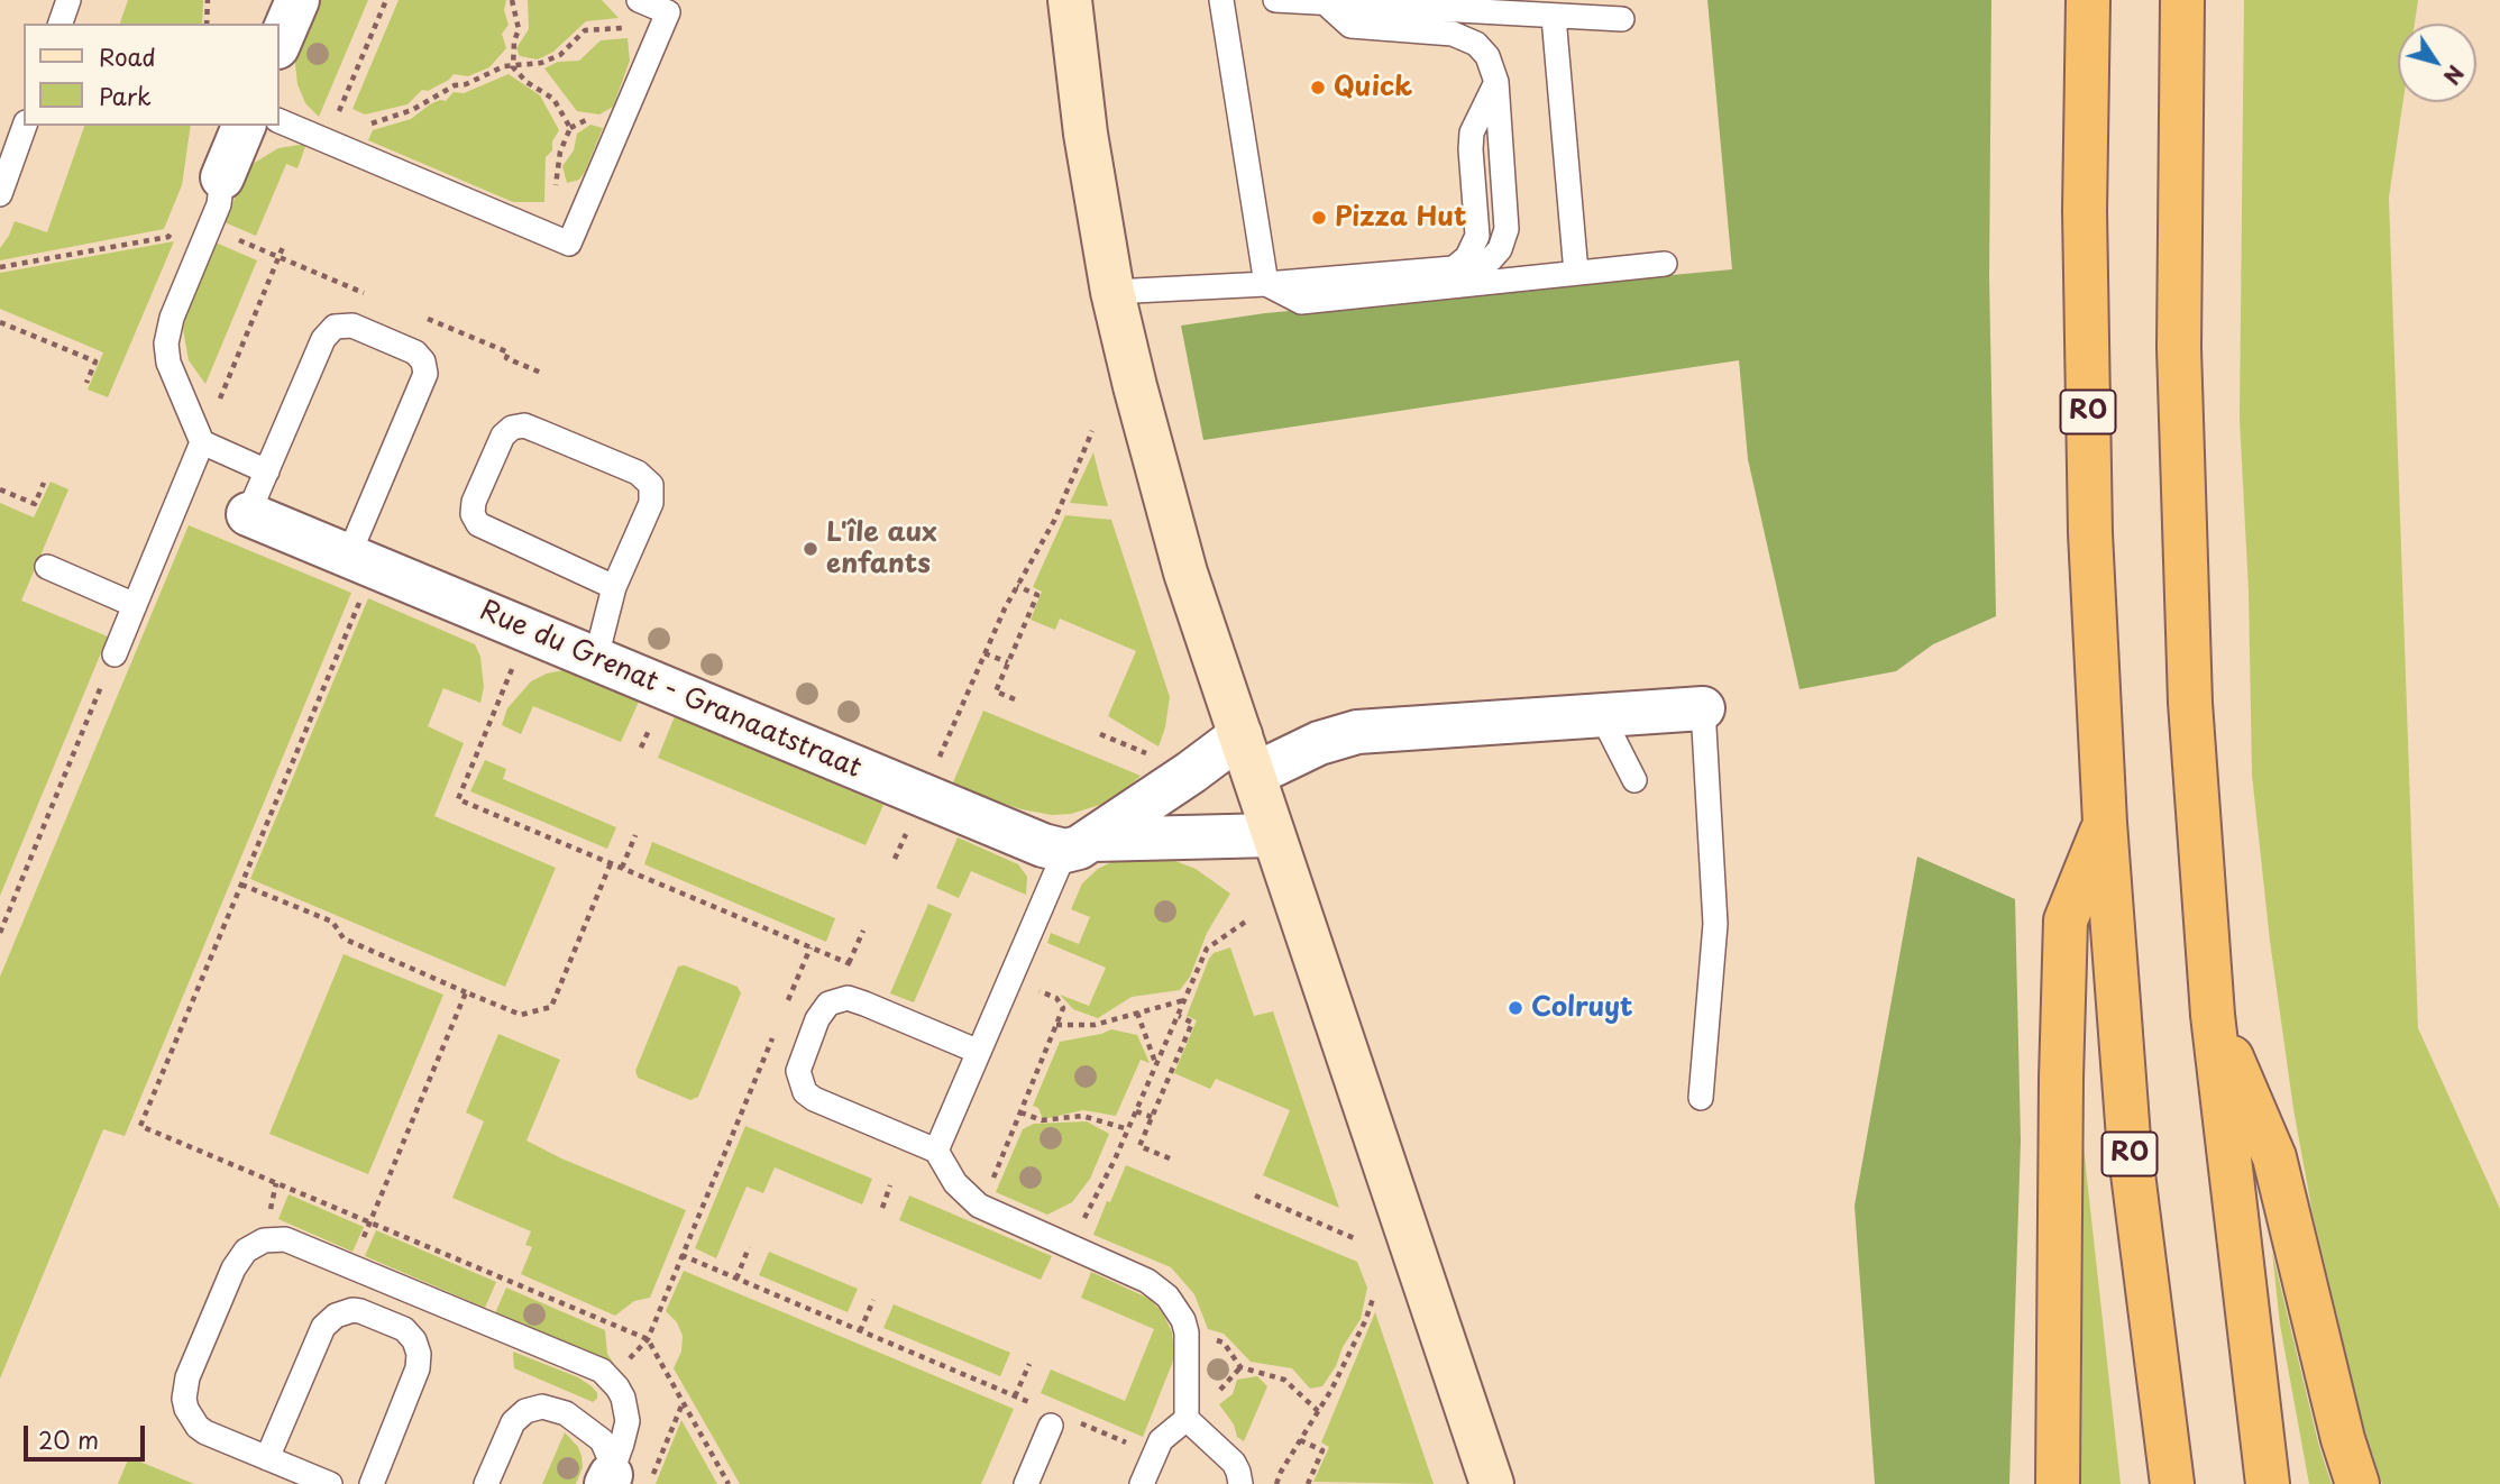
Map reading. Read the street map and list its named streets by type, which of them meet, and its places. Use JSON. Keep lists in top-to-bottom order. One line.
{"streets":{"highway":["R0"],"street":["Rue du Grenat - Granaatstraat"]},"places":["Quick","Pizza Hut","L'île aux enfants","Colruyt"],"legend":["Road","Park"],"scale_bar":"20 m","north":"bottom right"}
